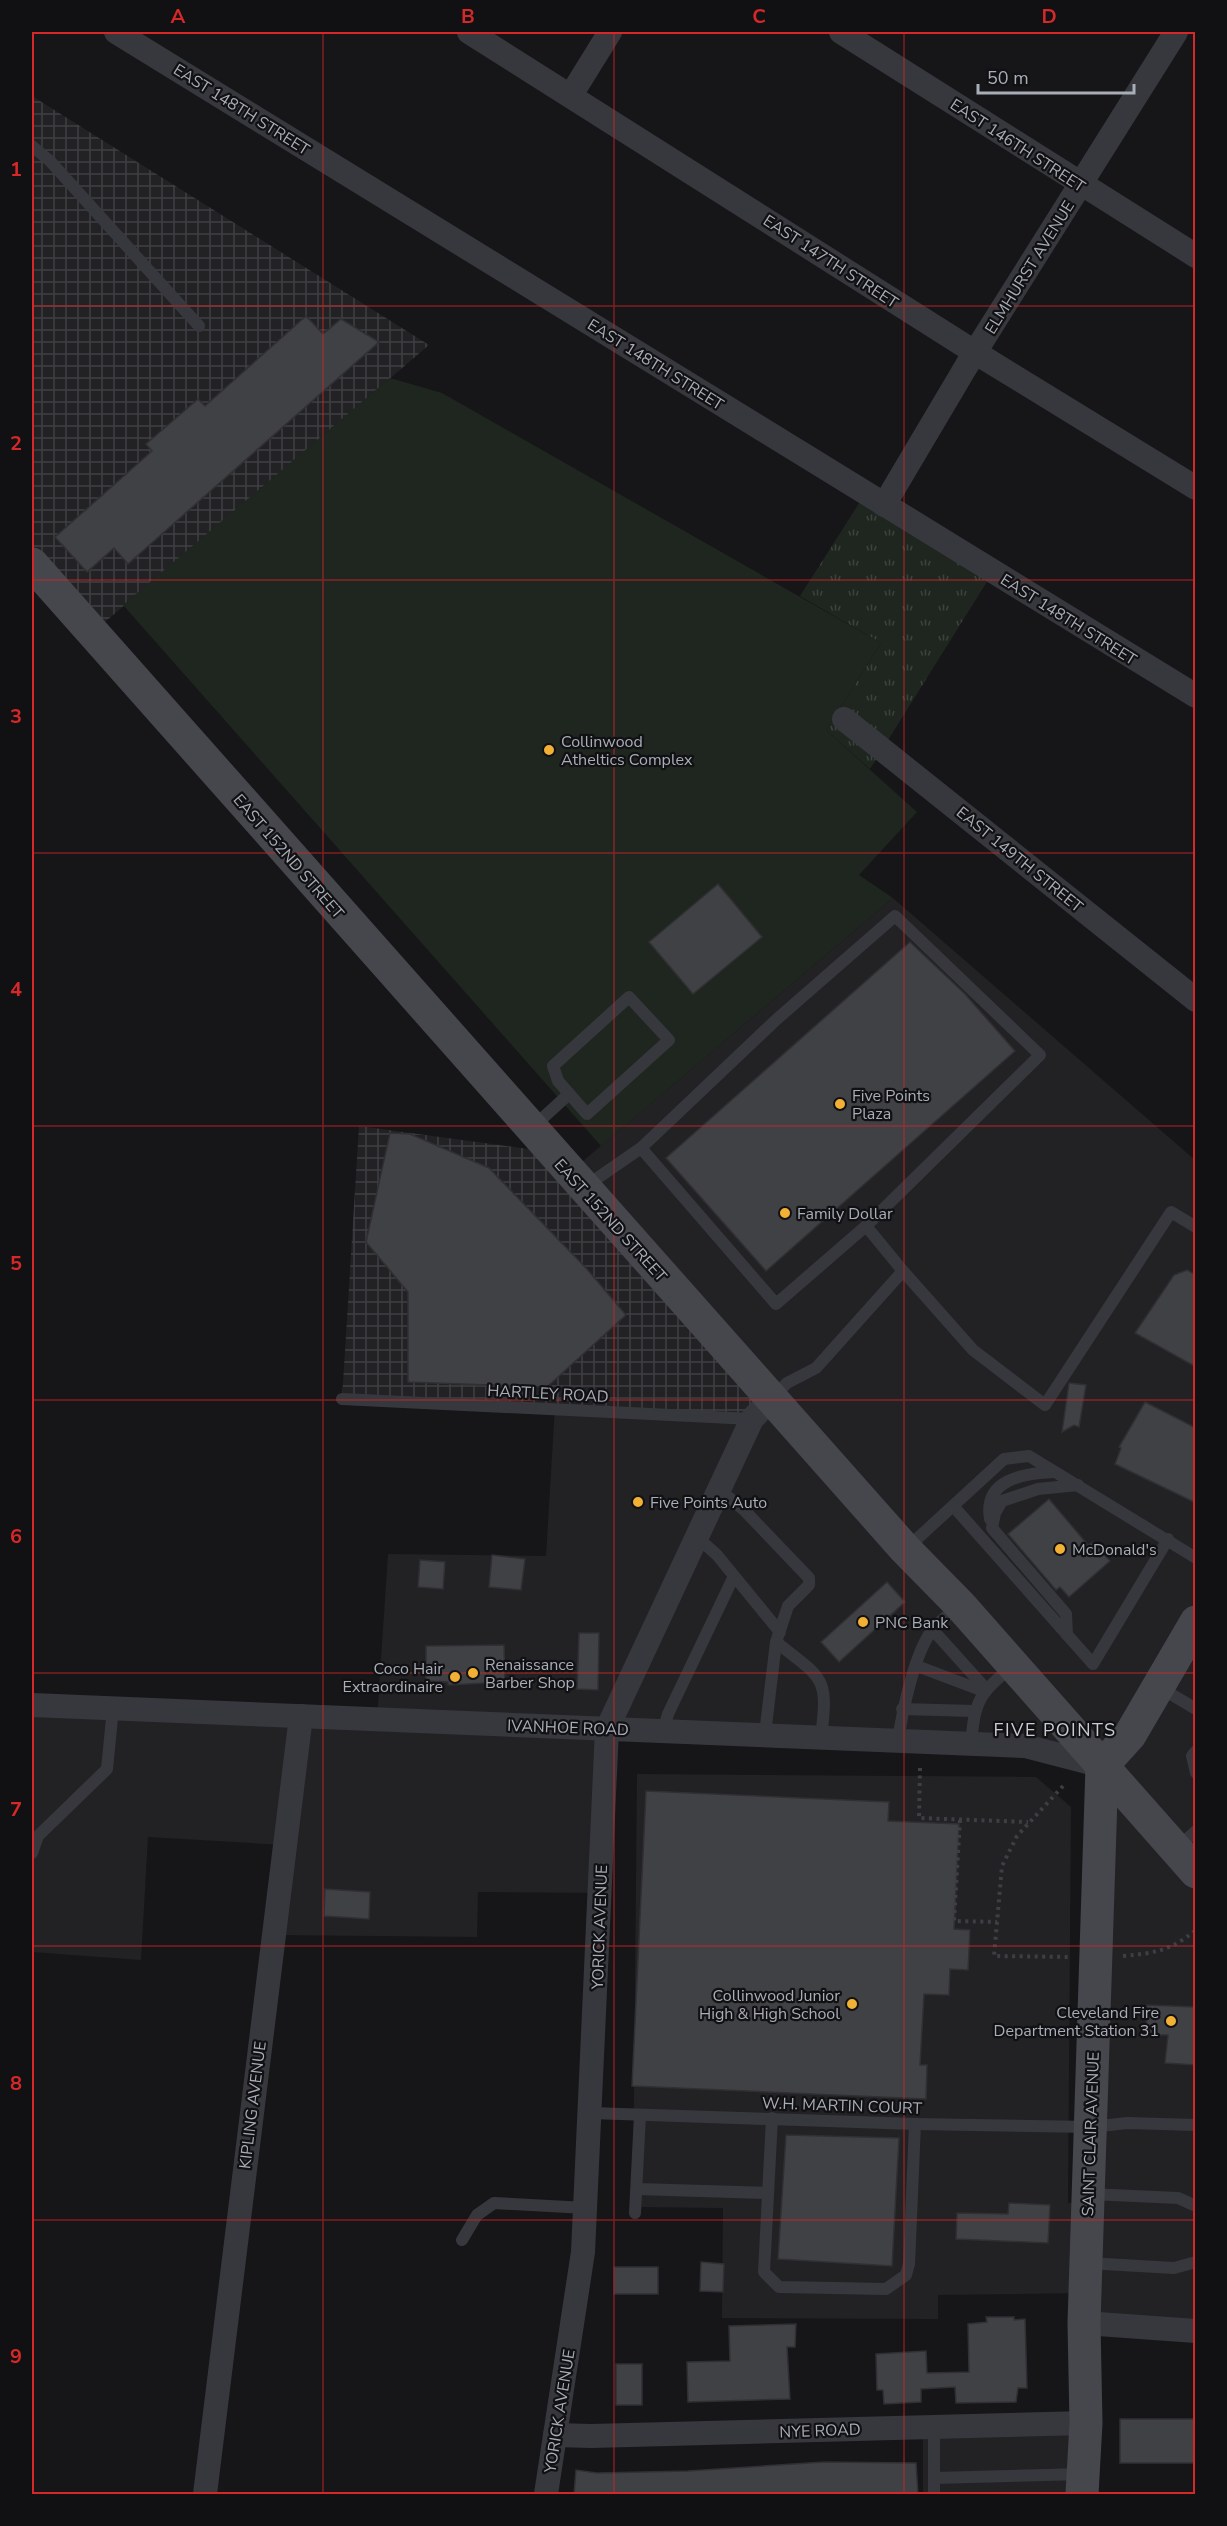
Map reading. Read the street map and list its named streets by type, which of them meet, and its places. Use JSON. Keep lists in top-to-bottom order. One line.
{"streets":{"street":["EAST 148TH STREET","EAST 146TH STREET","EAST 147TH STREET","ELMHURST AVENUE","EAST 152ND STREET","EAST 149TH STREET","IVANHOE ROAD","YORICK AVENUE","KIPLING AVENUE","SAINT CLAIR AVENUE","NYE ROAD"],"lane":["HARTLEY ROAD","W.H. MARTIN COURT"]},"crossings":[["EAST 148TH STREET","ELMHURST AVENUE"],["EAST 146TH STREET","ELMHURST AVENUE"],["EAST 147TH STREET","ELMHURST AVENUE"],["EAST 152ND STREET","HARTLEY ROAD"],["EAST 152ND STREET","IVANHOE ROAD"],["EAST 152ND STREET","YORICK AVENUE"],["EAST 152ND STREET","SAINT CLAIR AVENUE"],["HARTLEY ROAD","YORICK AVENUE"],["IVANHOE ROAD","YORICK AVENUE"],["IVANHOE ROAD","KIPLING AVENUE"],["IVANHOE ROAD","SAINT CLAIR AVENUE"],["YORICK AVENUE","W.H. MARTIN COURT"],["YORICK AVENUE","NYE ROAD"],["W.H. MARTIN COURT","SAINT CLAIR AVENUE"],["SAINT CLAIR AVENUE","NYE ROAD"]],"districts":["FIVE POINTS"],"places":["Collinwood Atheltics Complex","Five Points Plaza","Family Dollar","Five Points Auto","McDonald's","PNC Bank","Renaissance Barber Shop","Coco Hair Extraordinaire","Collinwood Junior High & High School","Cleveland Fire Department Station 31"],"scale_bar":"50 m","grid":{"columns":["A","B","C","D"],"rows":["1","2","3","4","5","6","7","8","9"]}}
